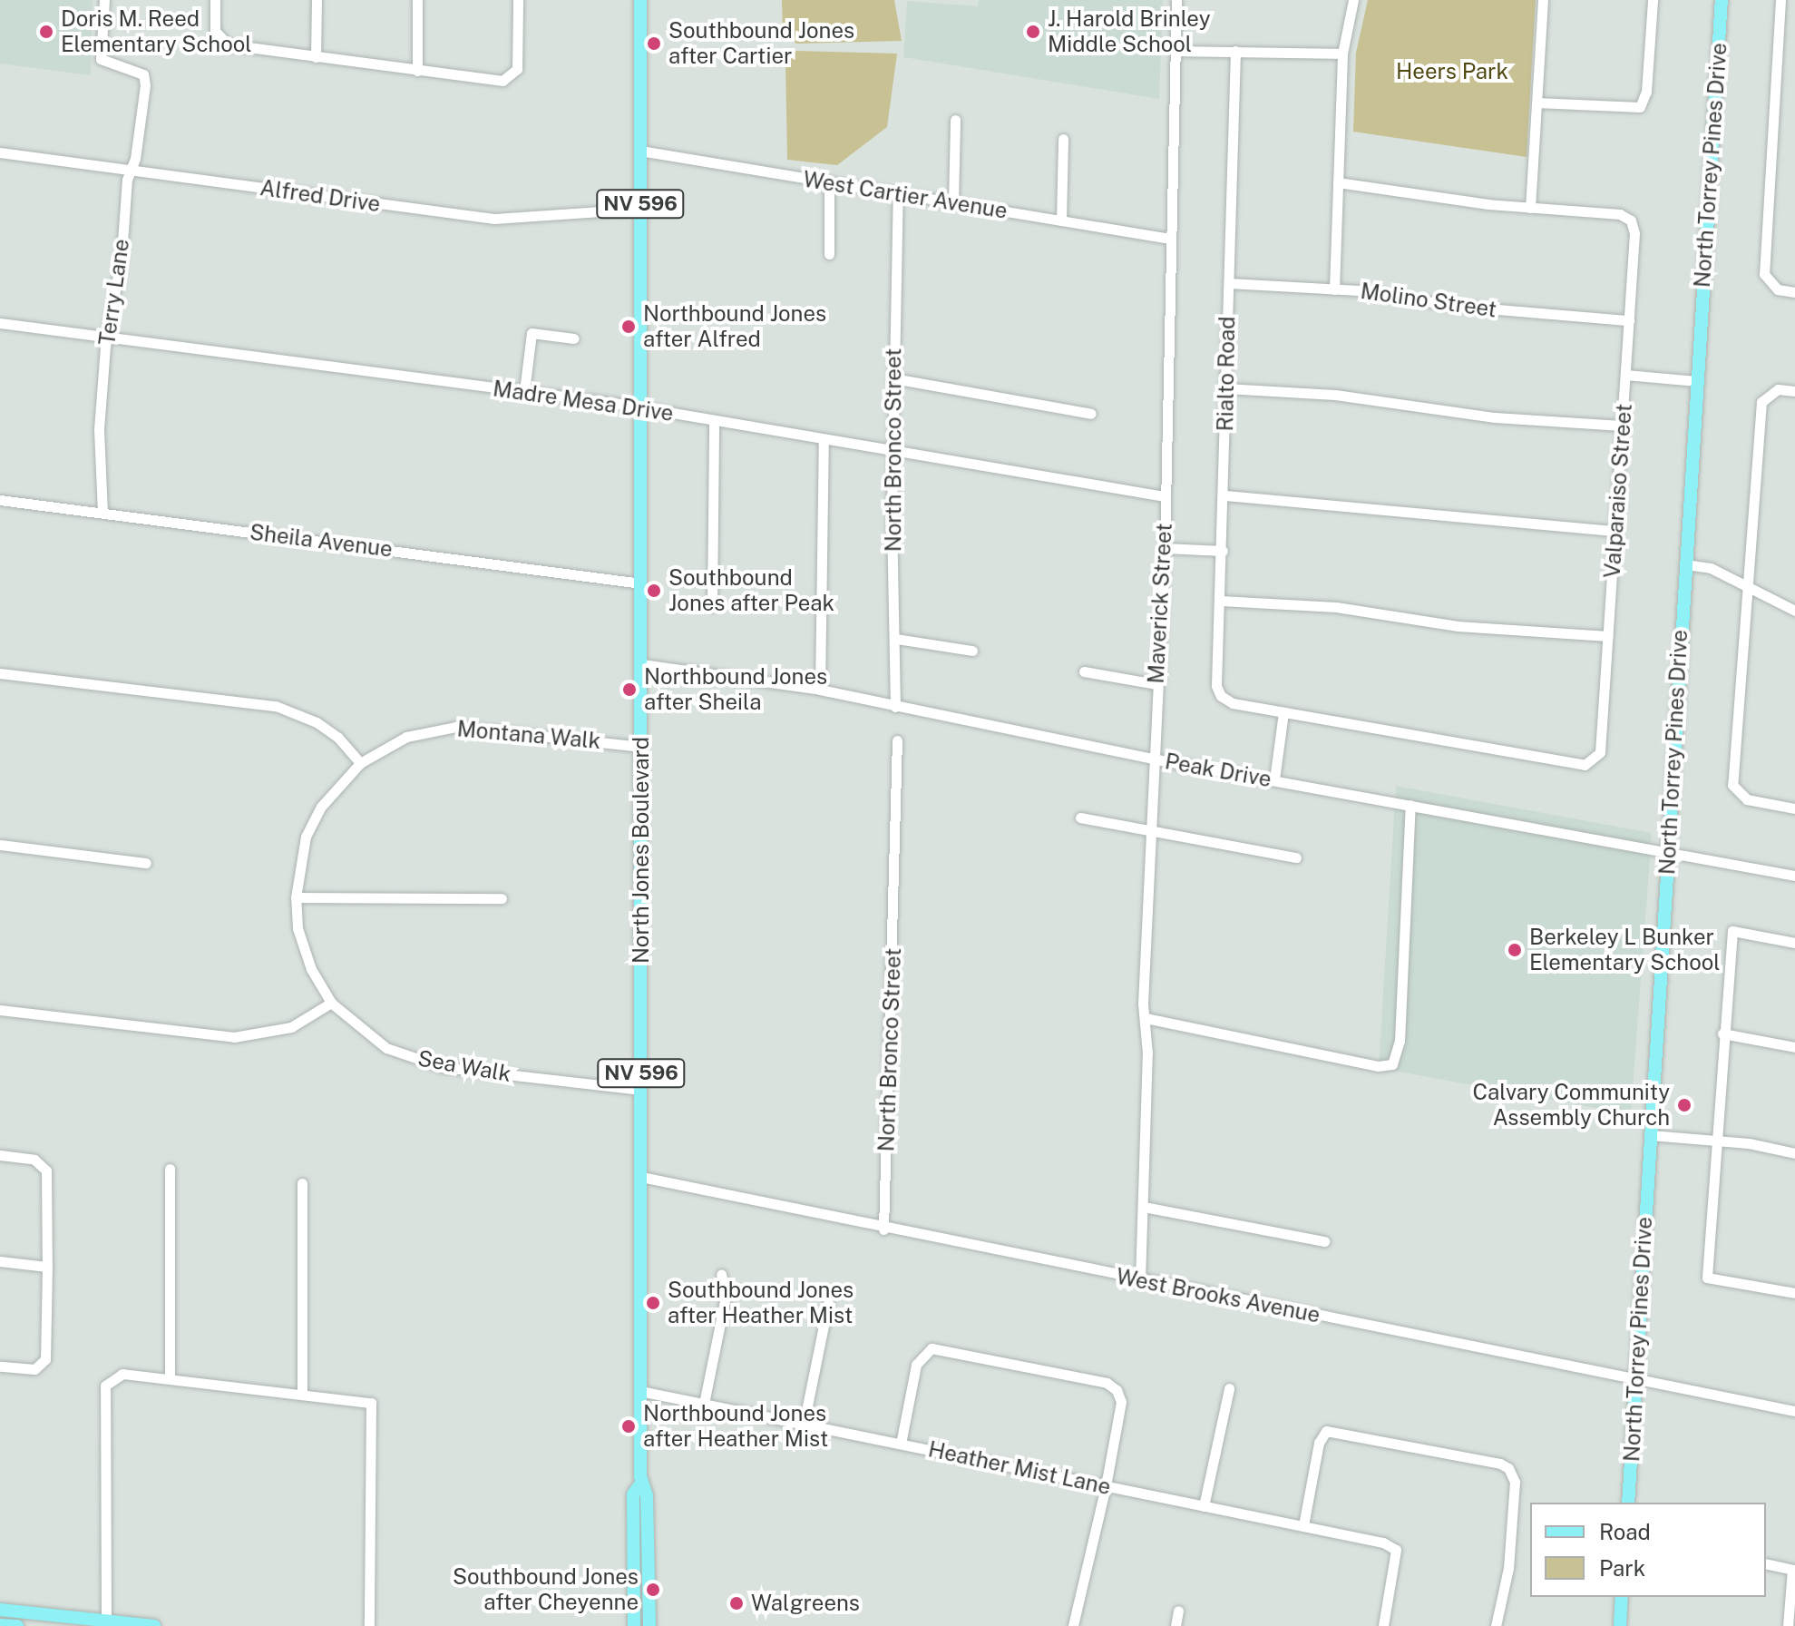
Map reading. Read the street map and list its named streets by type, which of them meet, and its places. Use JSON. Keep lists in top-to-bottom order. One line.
{"streets":{"main road":["North Torrey Pines Drive","NV 596","North Jones Boulevard"],"street":["West Cartier Avenue","Alfred Drive","Terry Lane","Molino Street","Rialto Road","Madre Mesa Drive","North Bronco Street","Valparaiso Street","Sheila Avenue","Maverick Street","Montana Walk","Peak Drive","Sea Walk","West Brooks Avenue","Heather Mist Lane"]},"crossings":[["North Torrey Pines Drive","Peak Drive"],["North Torrey Pines Drive","West Brooks Avenue"],["West Cartier Avenue","North Bronco Street"],["West Cartier Avenue","Maverick Street"],["West Cartier Avenue","North Jones Boulevard"],["Alfred Drive","Terry Lane"],["Alfred Drive","North Jones Boulevard"],["Terry Lane","Madre Mesa Drive"],["Terry Lane","Sheila Avenue"],["Molino Street","Rialto Road"],["Molino Street","Valparaiso Street"],["Rialto Road","Valparaiso Street"],["Madre Mesa Drive","North Bronco Street"],["Madre Mesa Drive","Maverick Street"],["Madre Mesa Drive","North Jones Boulevard"],["North Bronco Street","Peak Drive"],["North Bronco Street","West Brooks Avenue"],["Sheila Avenue","North Jones Boulevard"],["Maverick Street","Peak Drive"],["Maverick Street","West Brooks Avenue"],["Montana Walk","North Jones Boulevard"],["Montana Walk","Sea Walk"],["Peak Drive","North Jones Boulevard"],["North Jones Boulevard","Sea Walk"],["North Jones Boulevard","West Brooks Avenue"],["North Jones Boulevard","Heather Mist Lane"]],"parks":["Heers Park"],"places":["Doris M. Reed Elementary School","J. Harold Brinley Middle School","Southbound Jones after Cartier","Northbound Jones after Alfred","Southbound Jones after Peak","Northbound Jones after Sheila","Berkeley L Bunker Elementary School","Calvary Community Assembly Church","Southbound Jones after Heather Mist","Northbound Jones after Heather Mist","Southbound Jones after Cheyenne","Walgreens"],"legend":["Road","Park"]}
